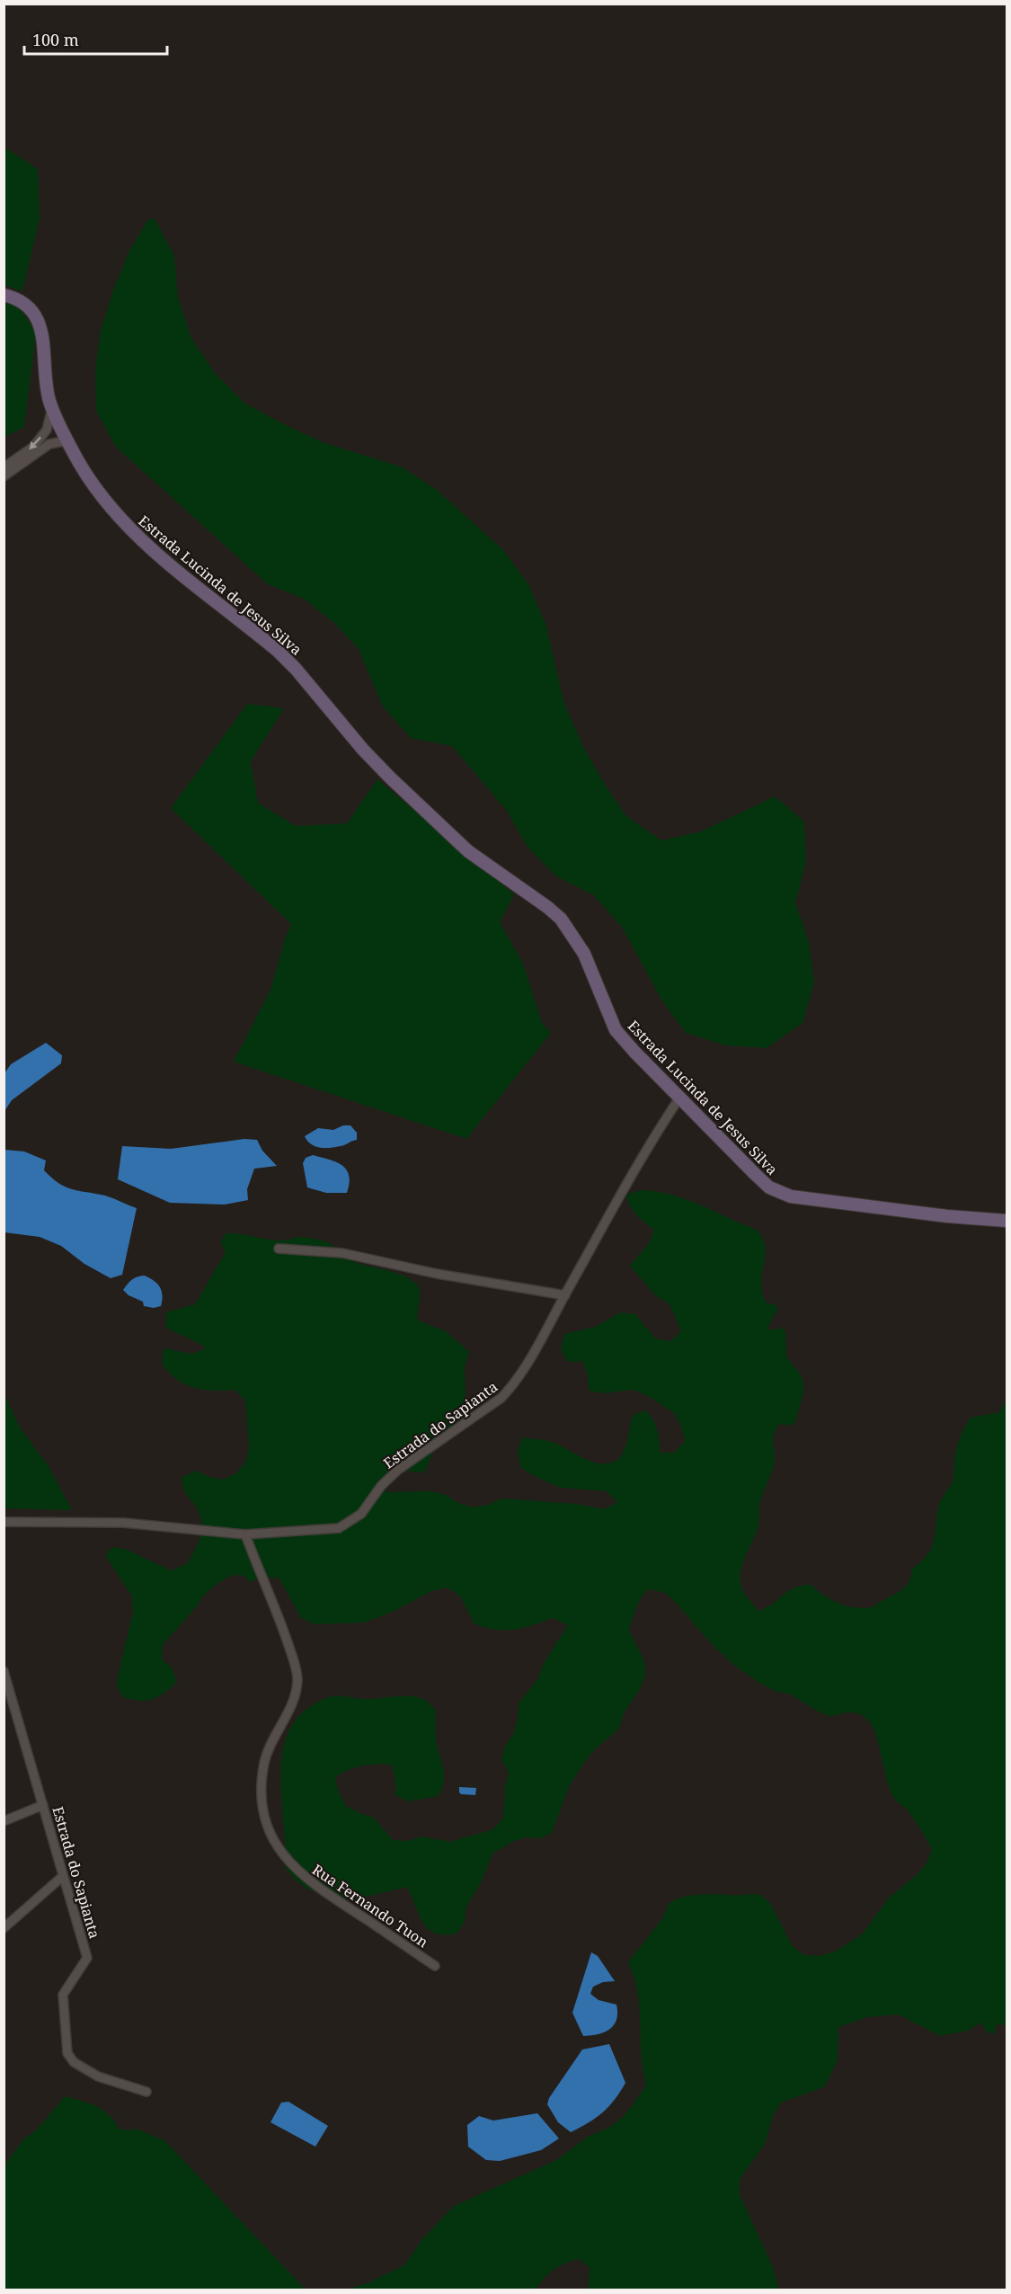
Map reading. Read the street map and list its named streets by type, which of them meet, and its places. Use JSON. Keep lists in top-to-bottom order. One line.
{"streets":{"main road":["Estrada Lucinda de Jesus Silva"],"street":["Estrada do Sapianta","Rua Fernando Tuon"]},"crossings":[["Estrada Lucinda de Jesus Silva","Estrada do Sapianta"],["Estrada do Sapianta","Rua Fernando Tuon"]],"scale_bar":"100 m"}
